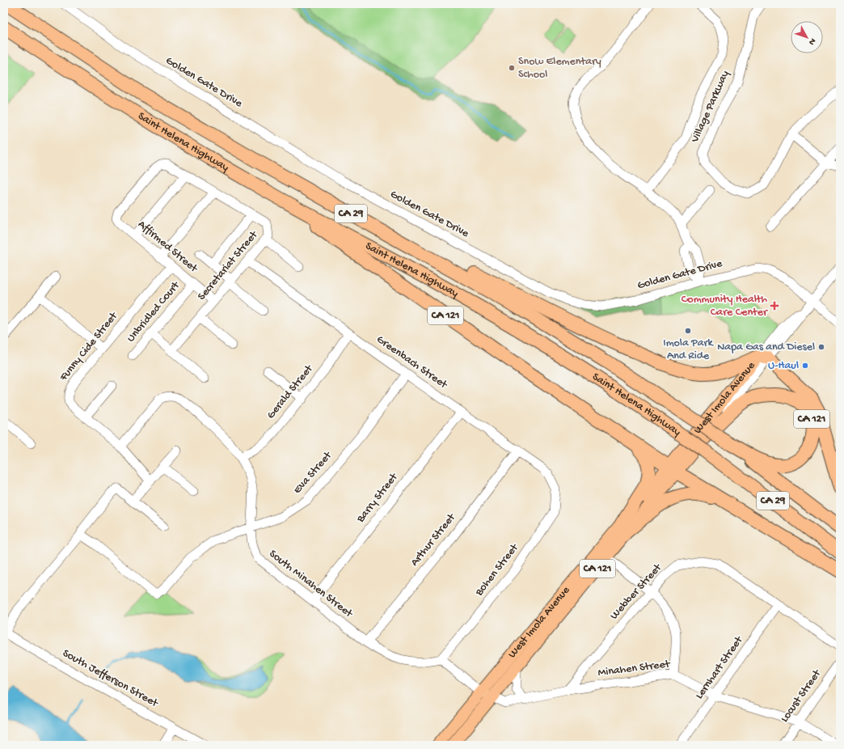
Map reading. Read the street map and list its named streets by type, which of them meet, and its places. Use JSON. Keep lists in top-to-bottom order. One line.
{"streets":{"highway":["Saint Helena Highway","CA 29","CA 121"],"main road":["West Imola Avenue"],"street":["Golden Gate Drive","Village Parkway","Affirmed Street","Secretariat Street","Unbridled Court","Funny Cide Street","Greenbach Street","Gerald Street","Eva Street","Barry Street","Arthur Street","Bohen Street","South Minahen Street","Webber Street","Lernhart Street","Minahen Street","South Jefferson Street","Locust Street"]},"crossings":[["Golden Gate Drive","West Imola Avenue"],["Saint Helena Highway","CA 121"],["Saint Helena Highway","West Imola Avenue"],["Affirmed Street","Secretariat Street"],["Affirmed Street","Unbridled Court"],["Affirmed Street","Funny Cide Street"],["Secretariat Street","Greenbach Street"],["CA 121","West Imola Avenue"],["Funny Cide Street","South Minahen Street"],["Greenbach Street","Gerald Street"],["Greenbach Street","Eva Street"],["Greenbach Street","Barry Street"],["Greenbach Street","Arthur Street"],["Greenbach Street","Bohen Street"],["Gerald Street","South Minahen Street"],["West Imola Avenue","Minahen Street"],["Eva Street","South Minahen Street"],["Barry Street","South Minahen Street"],["Arthur Street","South Minahen Street"],["Bohen Street","South Minahen Street"],["Webber Street","Lernhart Street"],["Webber Street","Minahen Street"],["Lernhart Street","Minahen Street"],["Minahen Street","Locust Street"]],"places":{"other":["Snow Elementary School","Imola Park And Ride","Napa Gas and Diesel","U-Haul"],"health":["Community Health Care Center"]},"north":"bottom right"}
